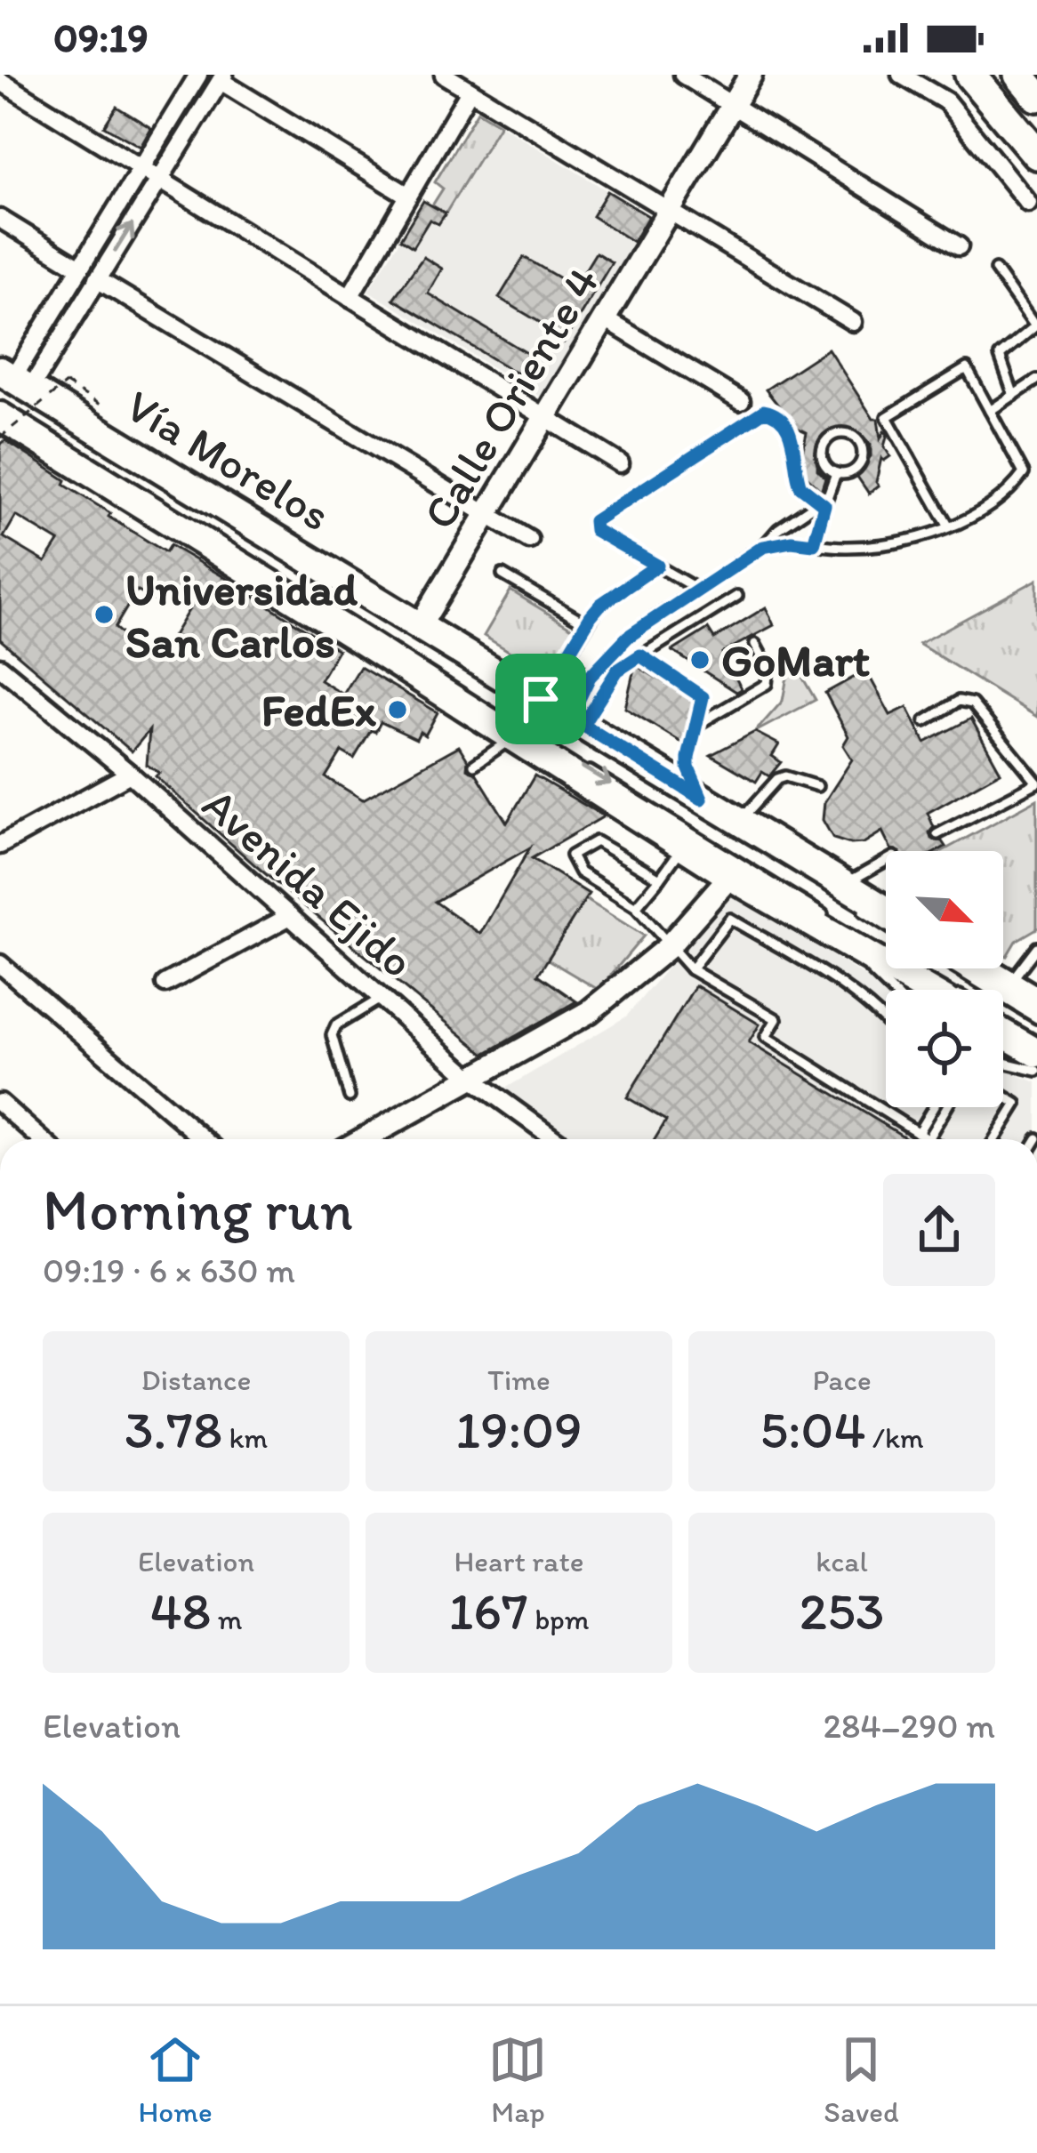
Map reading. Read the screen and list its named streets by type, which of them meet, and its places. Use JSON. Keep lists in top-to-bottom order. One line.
{"streets":{"main road":["Vía Morelos"],"street":["Calle Oriente 4","Avenida Ejido"]},"crossings":[["Calle Oriente 4","Vía Morelos"]],"places":["Universidad San Carlos","GoMart","FedEx"],"north":"bottom right","page":{"status":"09:19","heading":["Morning run","09:19 · 6 × 630 m"],"stats":[["Distance","3.78 km"],["Time","19:09"],["Pace","5:04 /km"],["Elevation","48 m"],["Heart rate","167 bpm"],["kcal","253"]],"chart":["Elevation","284–290 m"],"tabs":["Home","Map","Saved"]}}
